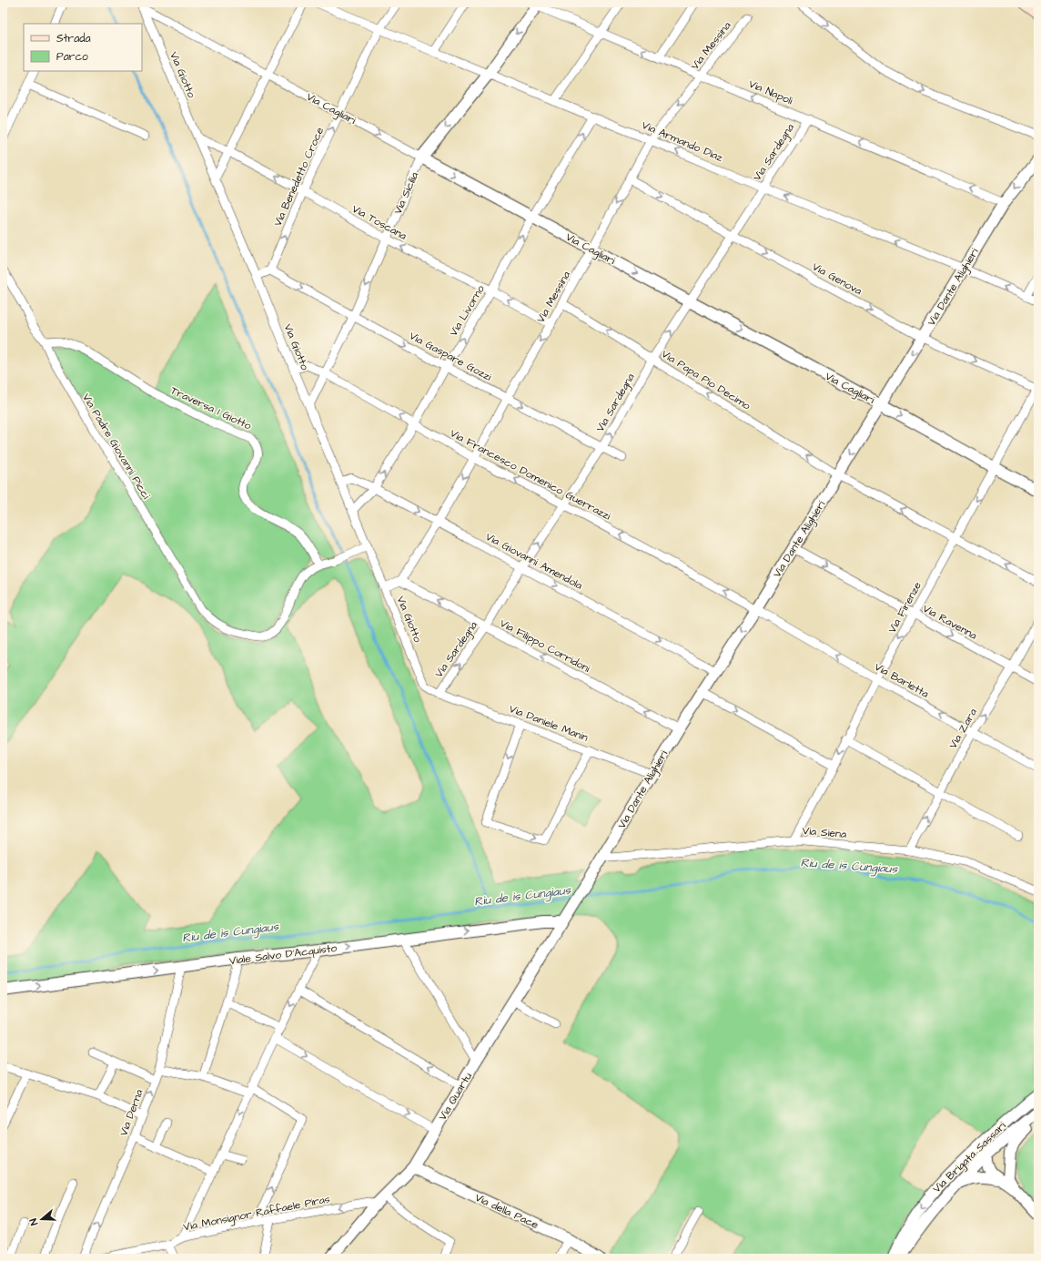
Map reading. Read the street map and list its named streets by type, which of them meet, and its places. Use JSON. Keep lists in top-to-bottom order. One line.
{"streets":{"street":["Via Messina","Via Giotto","Via Napoli","Via Cagliari","Via Armando Diaz","Via Sardegna","Via Benedetto Croce","Via Sicilia","Via Toscana","Via Genova","Via Dante Alighieri","Via Livorno","Via Gaspare Gozzi","Via Papa Pio Decimo","Traversa 1 Giotto","Via Padre Giovanni Picci","Via Francesco Domenico Guerrazzi","Via Giovanni Amendola","Via Firenze","Via Ravenna","Via Filippo Corridoni","Via Barletta","Via Daniele Manin","Via Zara","Via Siena","Viale Salvo D'Acquisto","Via Quartu","Via Derna","Via Brigata Sassari","Via della Pace","Via Monsignor Raffaele Piras"]},"crossings":[["Via Messina","Via Napoli"],["Via Messina","Via Cagliari"],["Via Messina","Via Armando Diaz"],["Via Messina","Via Toscana"],["Via Messina","Via Genova"],["Via Messina","Via Gaspare Gozzi"],["Via Messina","Via Papa Pio Decimo"],["Via Messina","Via Francesco Domenico Guerrazzi"],["Via Messina","Via Giovanni Amendola"],["Via Messina","Via Filippo Corridoni"],["Via Giotto","Via Cagliari"],["Via Giotto","Via Sardegna"],["Via Giotto","Via Sicilia"],["Via Giotto","Via Toscana"],["Via Giotto","Via Livorno"],["Via Giotto","Via Francesco Domenico Guerrazzi"],["Via Giotto","Via Giovanni Amendola"],["Via Giotto","Via Daniele Manin"],["Via Napoli","Via Sardegna"],["Via Napoli","Via Sicilia"],["Via Napoli","Via Dante Alighieri"],["Via Cagliari","Via Sardegna"],["Via Cagliari","Via Benedetto Croce"],["Via Cagliari","Via Sicilia"],["Via Cagliari","Via Dante Alighieri"],["Via Cagliari","Via Livorno"],["Via Cagliari","Via Firenze"],["Via Armando Diaz","Via Sardegna"],["Via Armando Diaz","Via Benedetto Croce"],["Via Armando Diaz","Via Sicilia"],["Via Armando Diaz","Via Dante Alighieri"],["Via Armando Diaz","Via Livorno"],["Via Sardegna","Via Genova"],["Via Sardegna","Via Gaspare Gozzi"],["Via Sardegna","Via Papa Pio Decimo"],["Via Sardegna","Via Francesco Domenico Guerrazzi"],["Via Sardegna","Via Giovanni Amendola"],["Via Sardegna","Via Filippo Corridoni"],["Via Sardegna","Via Daniele Manin"],["Via Benedetto Croce","Via Toscana"],["Via Benedetto Croce","Via Gaspare Gozzi"],["Via Sicilia","Via Toscana"],["Via Sicilia","Via Gaspare Gozzi"],["Via Sicilia","Via Francesco Domenico Guerrazzi"],["Via Toscana","Via Livorno"],["Via Genova","Via Dante Alighieri"],["Via Genova","Via Firenze"],["Via Dante Alighieri","Via Papa Pio Decimo"],["Via Dante Alighieri","Via Francesco Domenico Guerrazzi"],["Via Dante Alighieri","Via Giovanni Amendola"],["Via Dante Alighieri","Via Ravenna"],["Via Dante Alighieri","Via Filippo Corridoni"],["Via Dante Alighieri","Via Barletta"],["Via Dante Alighieri","Via Daniele Manin"],["Via Dante Alighieri","Via Siena"],["Via Dante Alighieri","Viale Salvo D'Acquisto"],["Via Dante Alighieri","Via Quartu"],["Via Livorno","Via Gaspare Gozzi"],["Via Livorno","Via Francesco Domenico Guerrazzi"],["Via Livorno","Via Giovanni Amendola"],["Via Papa Pio Decimo","Via Firenze"],["Traversa 1 Giotto","Via Padre Giovanni Picci"],["Via Francesco Domenico Guerrazzi","Via Barletta"],["Via Firenze","Via Ravenna"],["Via Firenze","Via Barletta"],["Via Firenze","Via Siena"],["Via Ravenna","Via Zara"],["Via Barletta","Via Zara"],["Via Zara","Via Siena"],["Viale Salvo D'Acquisto","Via Quartu"],["Viale Salvo D'Acquisto","Via Derna"],["Via Quartu","Via della Pace"],["Via Quartu","Via Monsignor Raffaele Piras"]],"one_way":["Via Messina","Via Napoli","Via Cagliari","Via Armando Diaz","Via Sardegna","Via Benedetto Croce","Via Toscana","Via Genova","Via Livorno","Via Gaspare Gozzi","Via Papa Pio Decimo","Via Francesco Domenico Guerrazzi","Via Giovanni Amendola","Via Firenze","Via Ravenna","Via Filippo Corridoni","Via Zara","Viale Salvo D'Acquisto","Via Monsignor Raffaele Piras"],"water":["Riu de is Cungiaus"],"legend":["Strada","Parco"],"north":"left"}
